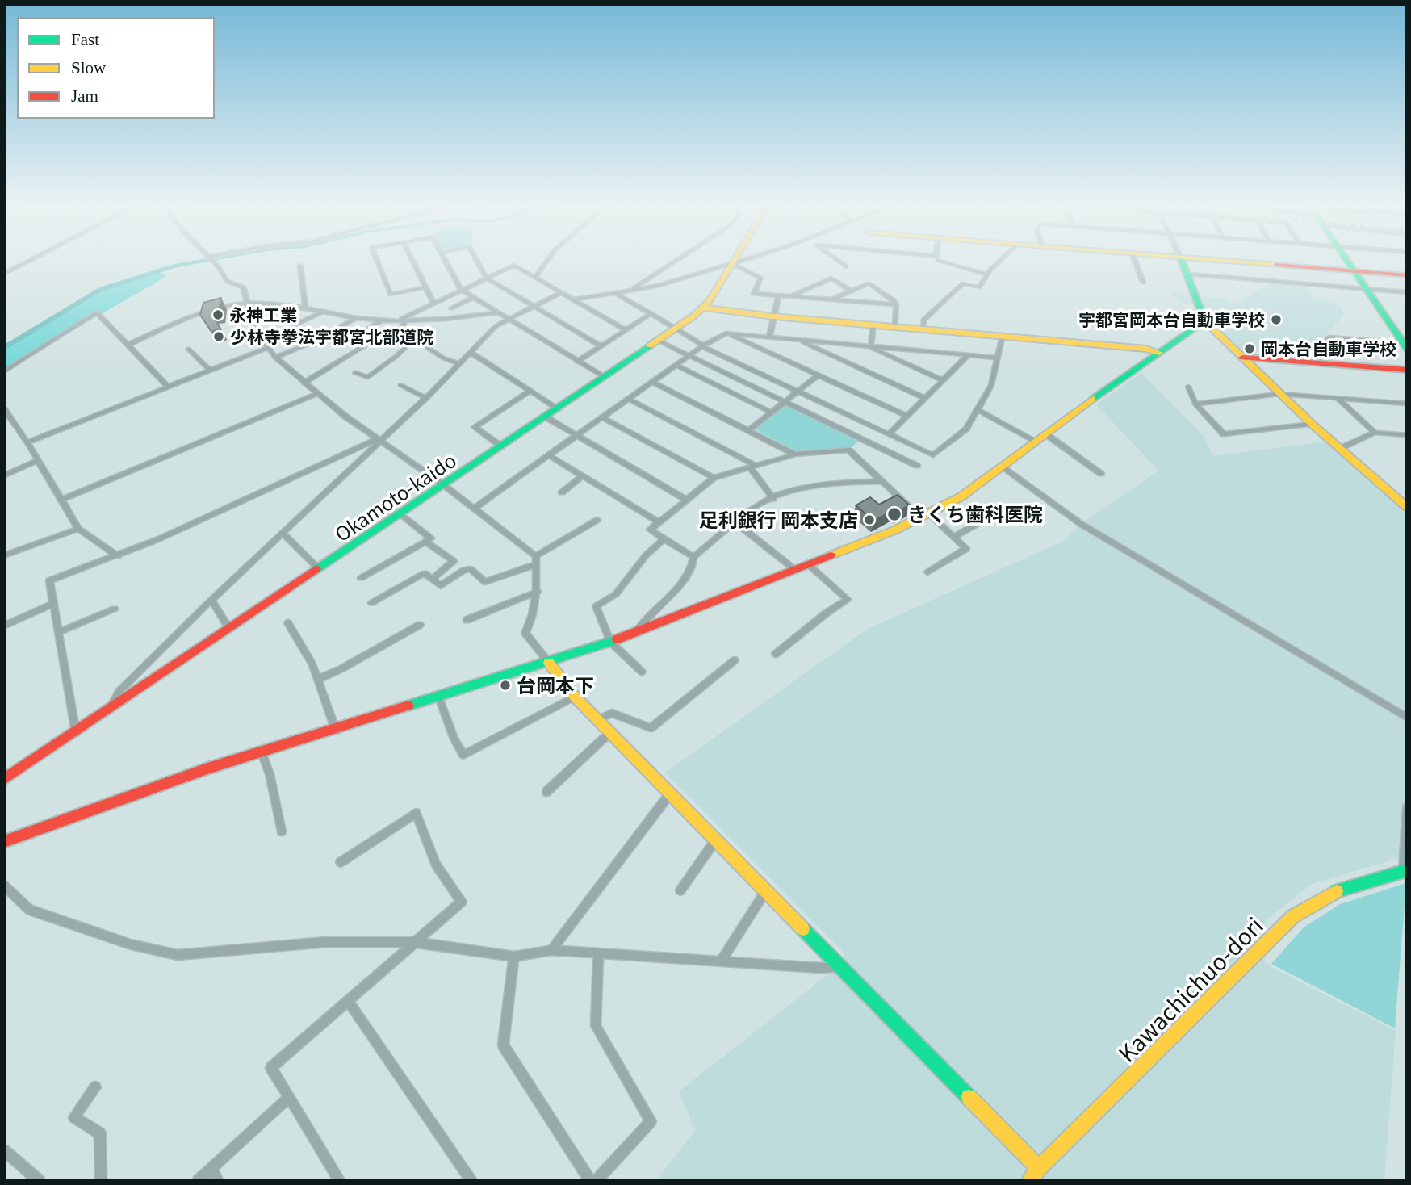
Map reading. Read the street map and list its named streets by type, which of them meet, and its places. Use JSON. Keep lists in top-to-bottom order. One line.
{"streets":{"street":["Okamoto-kaido","Kawachichuo-dori"]},"places":["永神工業","宇都宮岡本台自動車学校","少林寺拳法宇都宮北部道院","岡本台自動車学校","きくち歯科医院","足利銀行 岡本支店","台岡本下"],"legend":["Fast","Slow","Jam"]}
